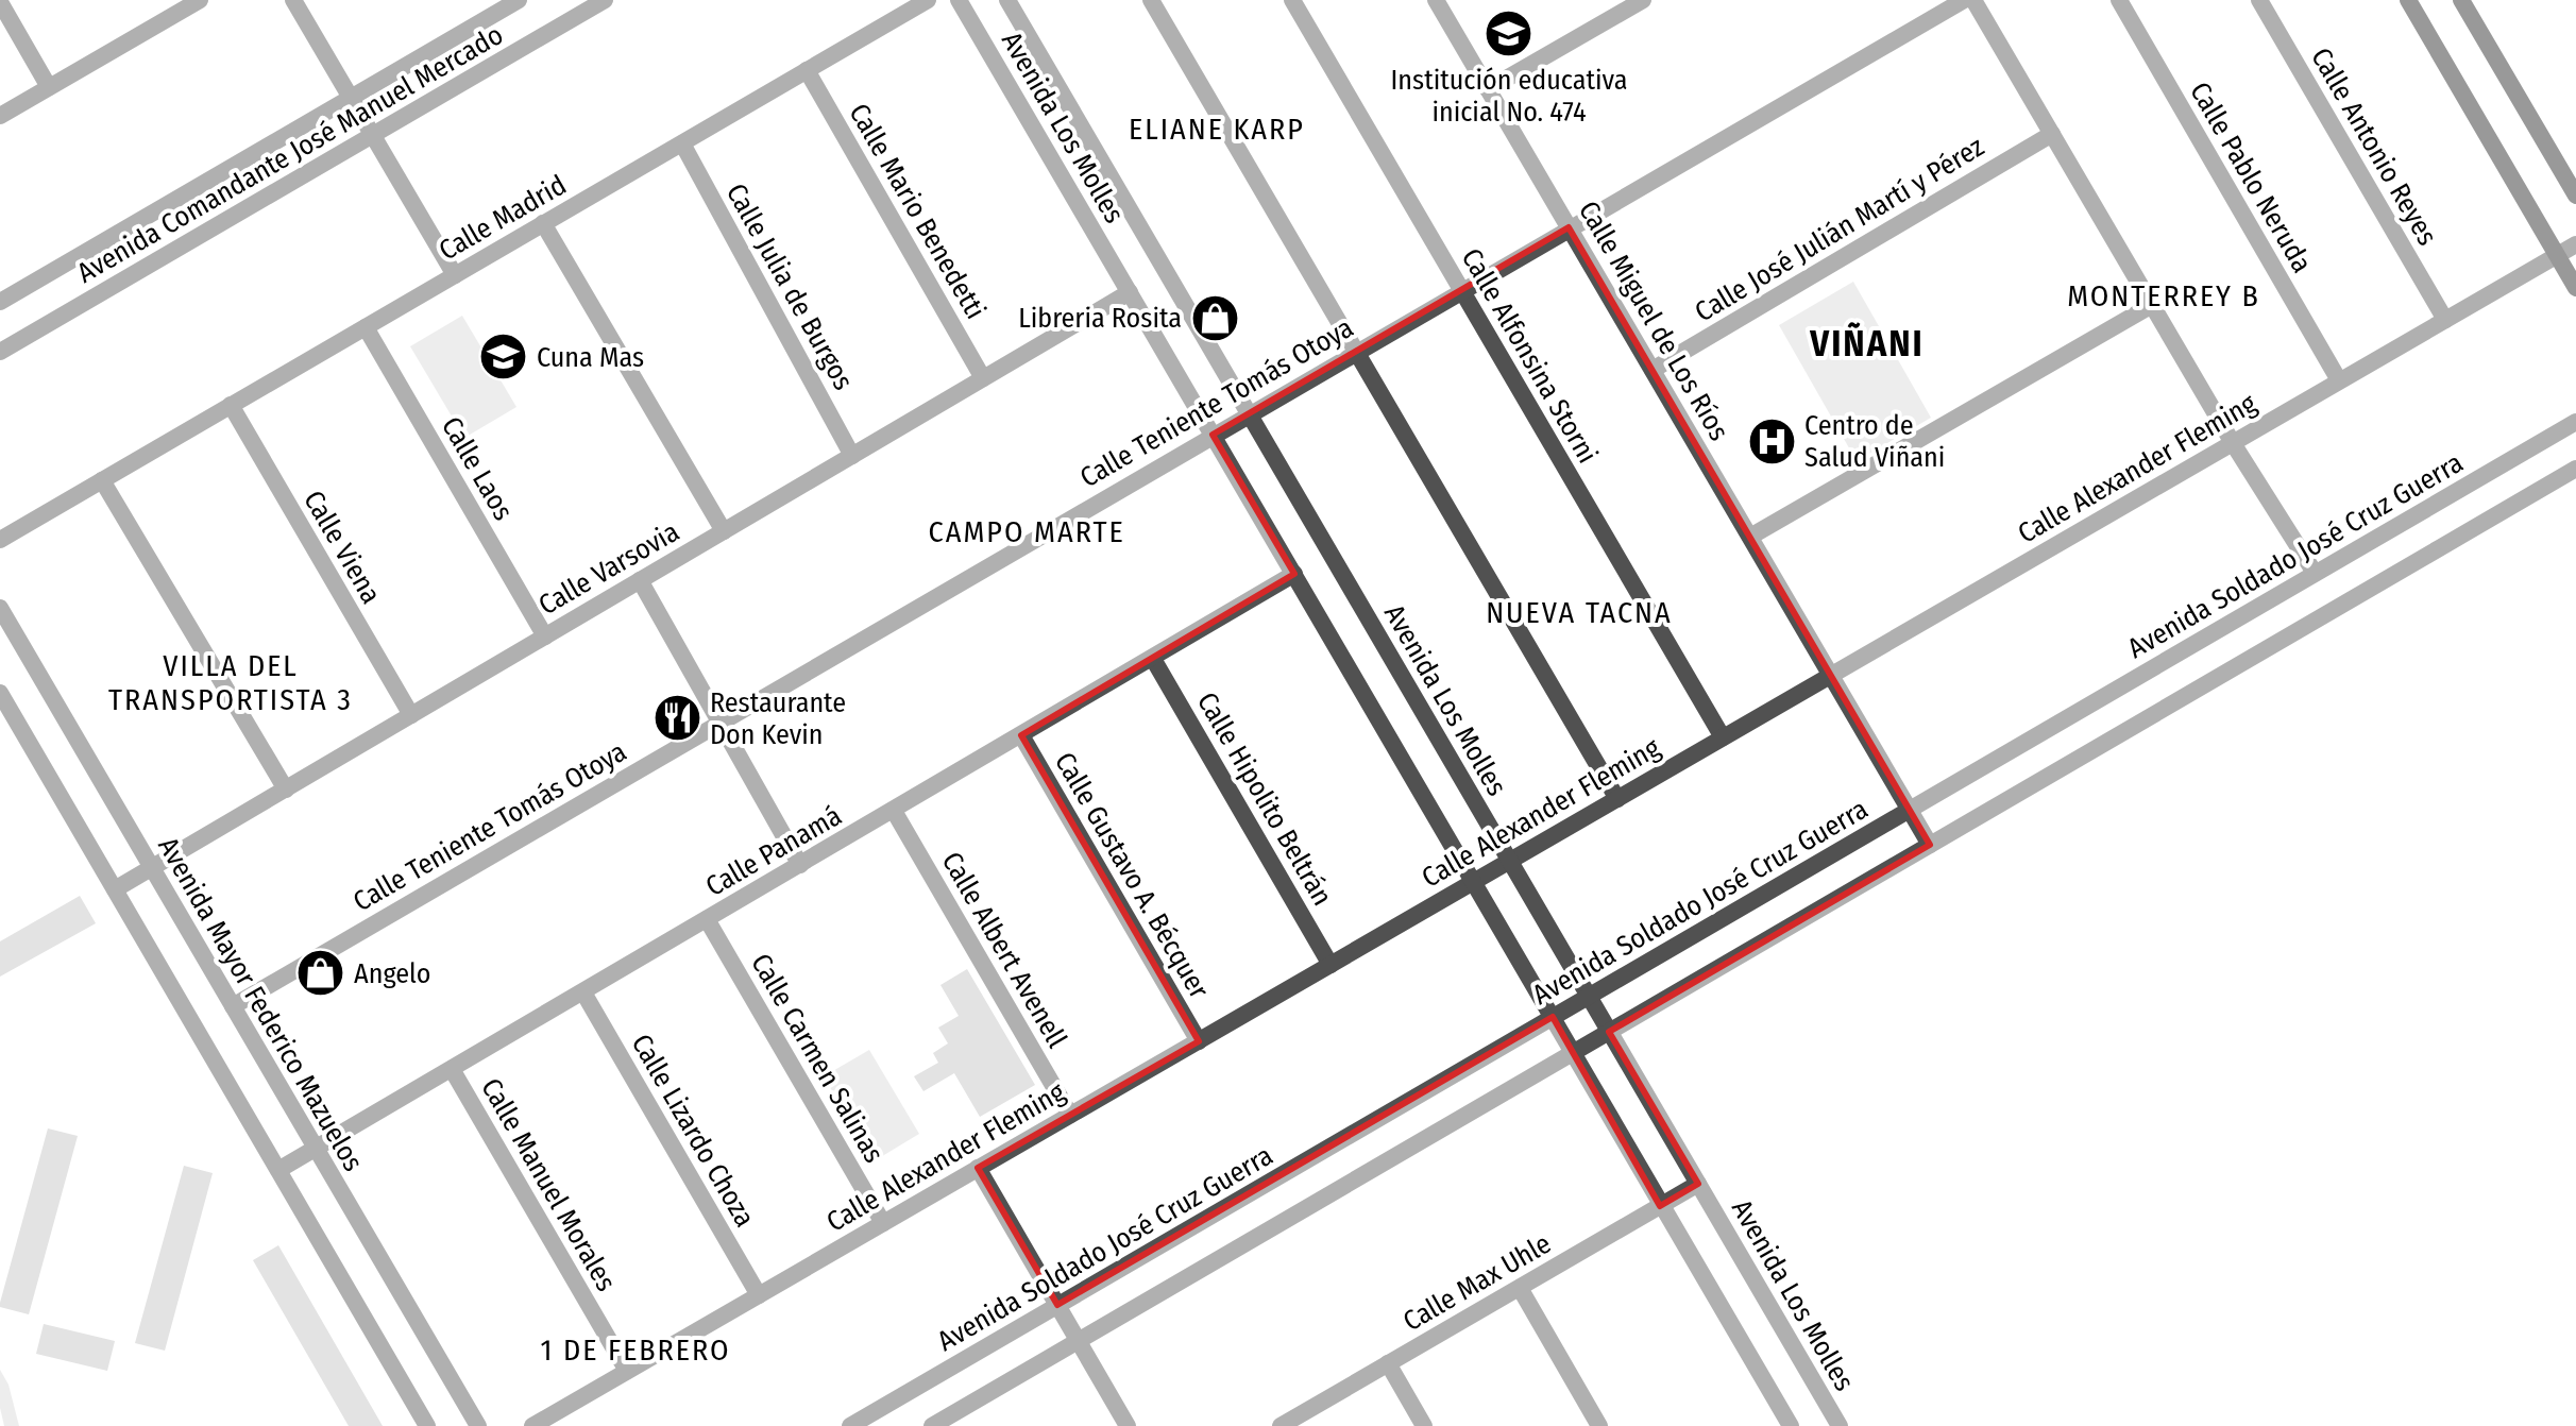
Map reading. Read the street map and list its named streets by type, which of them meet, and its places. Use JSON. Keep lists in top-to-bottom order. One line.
{"streets":{"street":["Avenida Los Molles","Calle Antonio Reyes","Avenida Comandante José Manuel Mercado","Calle Pablo Neruda","Calle Mario Benedetti","Calle Madrid","Calle José Julián Martí y Pérez","Calle Julia de Burgos","Calle Miguel de Los Ríos","Calle Alfonsina Storni","Calle Teniente Tomás Otoya","Calle Laos","Calle Alexander Fleming","Calle Viena","Avenida Soldado José Cruz Guerra","Calle Varsovia","Calle Hipolito Beltrán","Calle Panamá","Calle Gustavo A. Bécquer","Calle Albert Avenell","Avenida Mayor Federico Mazuelos","Calle Carmen Salinas","Calle Lizardo Choza","Calle Manuel Morales","Calle Max Uhle"]},"crossings":[["Avenida Los Molles","Calle Teniente Tomás Otoya"],["Avenida Los Molles","Calle Alexander Fleming"],["Avenida Los Molles","Avenida Soldado José Cruz Guerra"],["Avenida Los Molles","Calle Varsovia"],["Avenida Los Molles","Calle Panamá"],["Avenida Los Molles","Calle Max Uhle"],["Calle Antonio Reyes","Calle Alexander Fleming"],["Calle Pablo Neruda","Calle Alexander Fleming"],["Calle Mario Benedetti","Calle Madrid"],["Calle Mario Benedetti","Calle Varsovia"],["Calle Madrid","Calle Julia de Burgos"],["Calle Madrid","Calle Laos"],["Calle Madrid","Calle Viena"],["Calle José Julián Martí y Pérez","Calle Miguel de Los Ríos"],["Calle Julia de Burgos","Calle Varsovia"],["Calle Miguel de Los Ríos","Calle Teniente Tomás Otoya"],["Calle Miguel de Los Ríos","Calle Alexander Fleming"],["Calle Miguel de Los Ríos","Avenida Soldado José Cruz Guerra"],["Calle Alfonsina Storni","Calle Teniente Tomás Otoya"],["Calle Alfonsina Storni","Calle Alexander Fleming"],["Calle Teniente Tomás Otoya","Avenida Mayor Federico Mazuelos"],["Calle Laos","Calle Varsovia"],["Calle Alexander Fleming","Calle Hipolito Beltrán"],["Calle Alexander Fleming","Calle Gustavo A. Bécquer"],["Calle Alexander Fleming","Calle Albert Avenell"],["Calle Alexander Fleming","Calle Carmen Salinas"],["Calle Alexander Fleming","Calle Lizardo Choza"],["Calle Alexander Fleming","Calle Manuel Morales"],["Calle Viena","Calle Varsovia"],["Calle Varsovia","Avenida Mayor Federico Mazuelos"],["Calle Hipolito Beltrán","Calle Panamá"],["Calle Panamá","Calle Gustavo A. Bécquer"],["Calle Panamá","Calle Albert Avenell"],["Calle Panamá","Avenida Mayor Federico Mazuelos"],["Calle Panamá","Calle Carmen Salinas"],["Calle Panamá","Calle Lizardo Choza"],["Calle Panamá","Calle Manuel Morales"]],"districts":["ELIANE KARP","MONTERREY B","VIÑANI","CAMPO MARTE","NUEVA TACNA","VILLA DEL TRANSPORTISTA 3","1 DE FEBRERO"],"places":{"school or university":["Institución educativa inicial No. 474","Cuna Mas"],"shop":["Libreria Rosita","Angelo"],"hospital":["Centro de Salud Viñani"],"restaurant":["Restaurante Don Kevin"]}}
